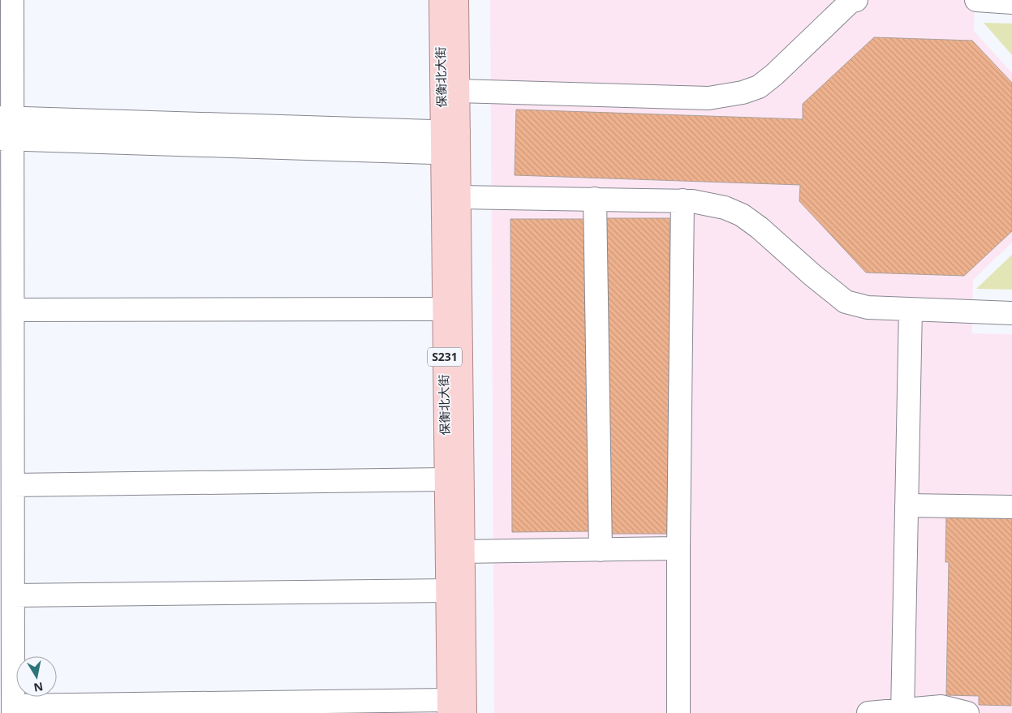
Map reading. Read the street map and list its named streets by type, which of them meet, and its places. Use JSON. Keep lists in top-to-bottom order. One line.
{"streets":{"main road":["保衡北大街","S231"]},"north":"bottom"}
